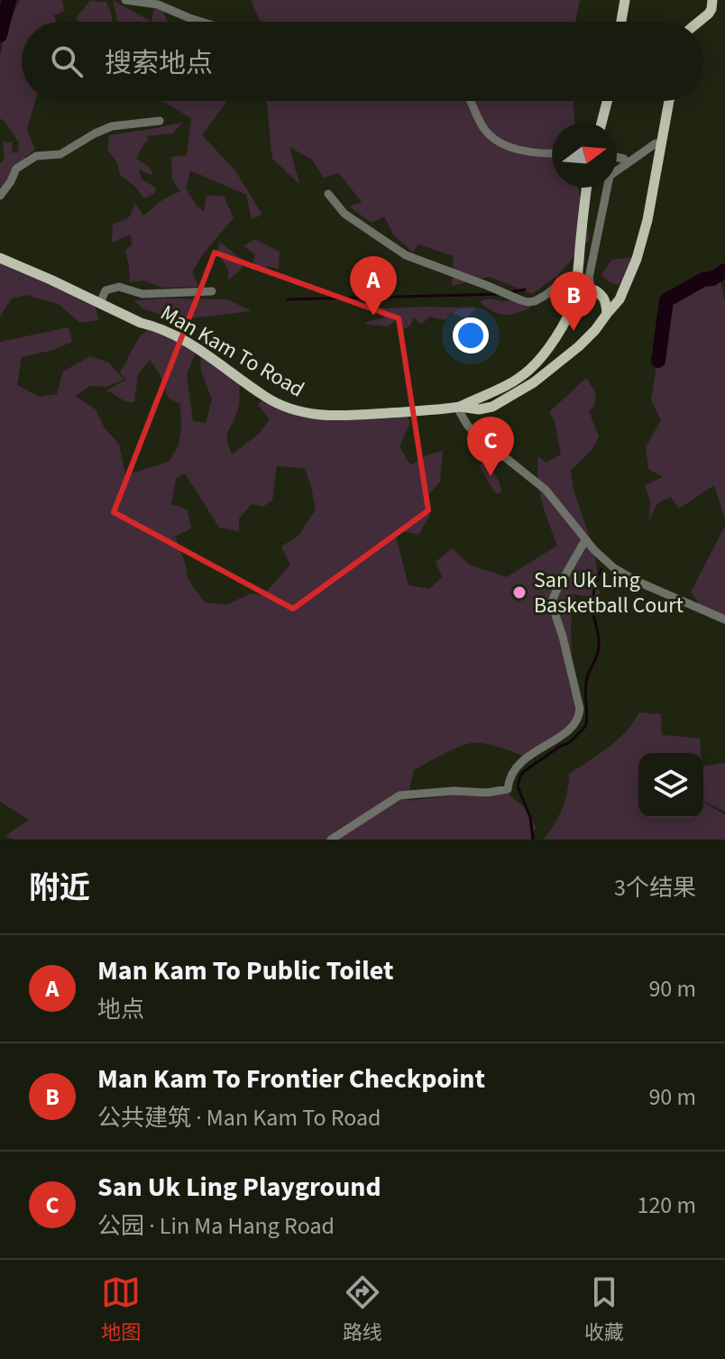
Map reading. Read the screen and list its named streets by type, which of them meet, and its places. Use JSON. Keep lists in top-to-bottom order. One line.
{"streets":{"main road":["Man Kam To Road"]},"places":["San Uk Ling Basketball Court"],"north":"right","page":{"search":"搜索地点","pins":["A","B","C"],"heading":["附近","3个结果"],"list":[{"mark":"A","name":"Man Kam To Public Toilet","note":"地点","value":"90 m"},{"mark":"B","name":"Man Kam To Frontier Checkpoint","note":"公共建筑 · Man Kam To Road","value":"90 m"},{"mark":"C","name":"San Uk Ling Playground","note":"公园 · Lin Ma Hang Road","value":"120 m"}],"nav":["地图","路线","收藏"]}}
